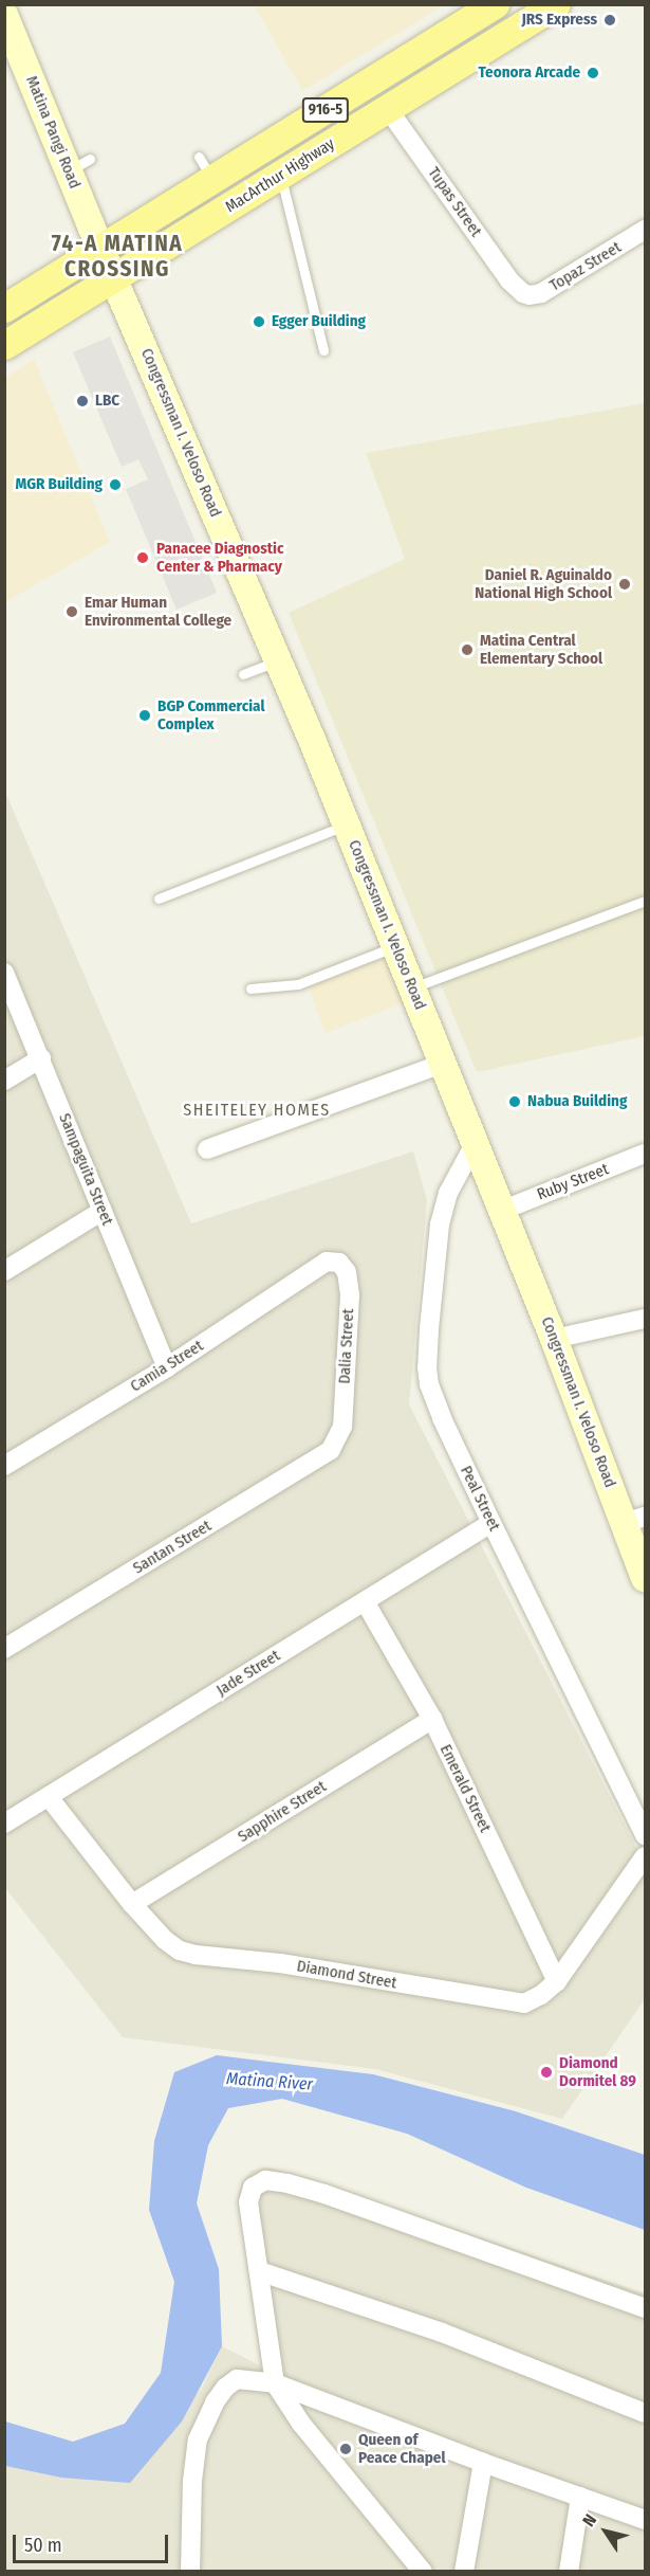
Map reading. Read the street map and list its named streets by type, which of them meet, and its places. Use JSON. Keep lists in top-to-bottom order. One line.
{"streets":{"main road":["916-5","Matina Pangi Road","MacArthur Highway","Congressman I. Veloso Road"],"street":["Tupas Street","Topaz Street","Sampaguita Street","Ruby Street","Dalia Street","Camia Street","Peal Street","Santan Street","Jade Street","Emerald Street","Sapphire Street","Diamond Street"]},"crossings":[["Matina Pangi Road","MacArthur Highway"],["Matina Pangi Road","Congressman I. Veloso Road"],["MacArthur Highway","Tupas Street"],["MacArthur Highway","Congressman I. Veloso Road"],["Tupas Street","Topaz Street"],["Congressman I. Veloso Road","Ruby Street"],["Congressman I. Veloso Road","Peal Street"],["Sampaguita Street","Camia Street"],["Dalia Street","Camia Street"],["Dalia Street","Santan Street"],["Peal Street","Jade Street"],["Jade Street","Emerald Street"],["Jade Street","Diamond Street"],["Emerald Street","Sapphire Street"],["Emerald Street","Diamond Street"],["Sapphire Street","Diamond Street"]],"districts":["74-A MATINA CROSSING","SHEITELEY HOMES"],"water":["Matina River"],"places":["JRS Express","Teonora Arcade","Egger Building","LBC","MGR Building","Panacee Diagnostic Center & Pharmacy","Daniel R. Aguinaldo National High School","Emar Human Environmental College","Matina Central Elementary School","BGP Commercial Complex","Nabua Building","Diamond Dormitel 89","Queen of Peace Chapel"],"scale_bar":"50 m","north":"top left"}
